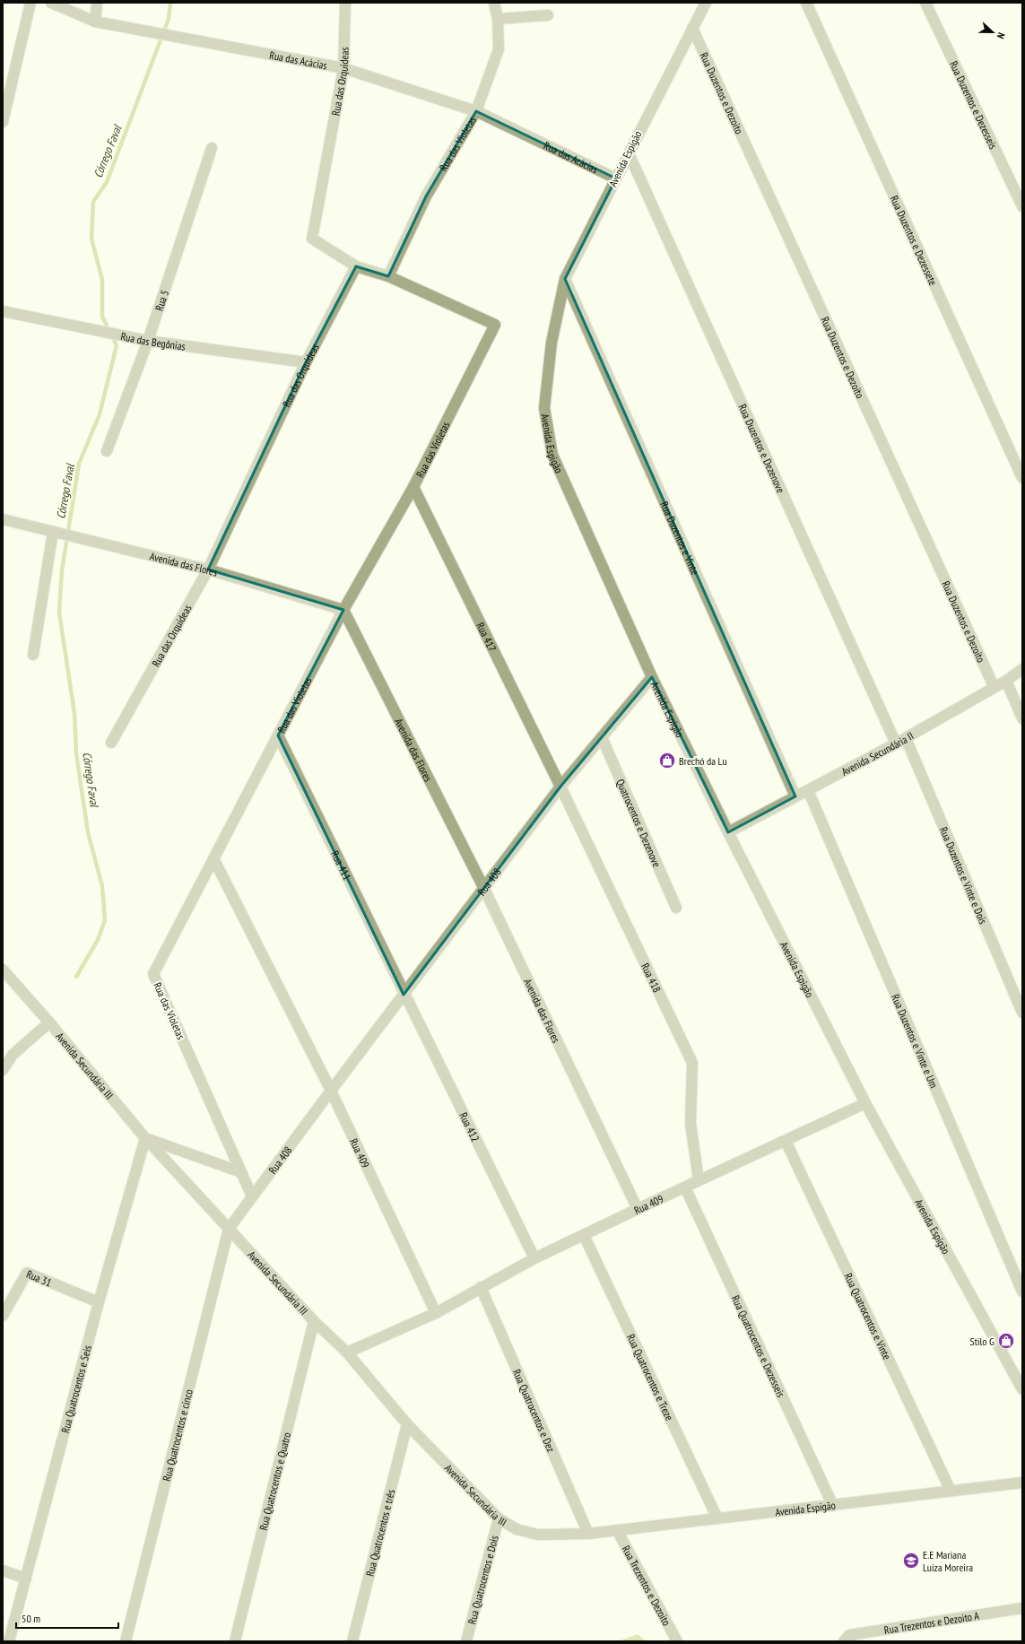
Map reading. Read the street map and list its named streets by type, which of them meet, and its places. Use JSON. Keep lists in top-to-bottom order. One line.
{"streets":{"street":["Rua das Acácias","Rua das Orquídeas","Rua Duzentos e Dezoito","Rua Duzentos e Dezesseis","Rua das Violetas","Avenida Espigão","Rua Duzentos e Dezessete","Rua 5","Rua das Begônias","Rua Duzentos e Dezenove","Rua Duzentos e Vinte","Avenida das Flores","Rua 417","Avenida Secundária II","Quatrocentos e Dezenove","Rua 411","Rua Duzentos e Vinte e Dois","Rua 408","Rua 418","Rua Duzentos e Vinte e Um","Avenida Secundária III","Rua 412","Rua 409","Rua 31","Rua Quatrocentos e Vinte","Rua Quatrocentos e Dezesseis","Rua Quatrocentos e Treze","Rua Quatrocentos e Seis","Rua Quatrocentos e Dez","Rua Quatrocentos e cinco","Rua Quatrocentos e Quatro","Rua Quatrocentos e três","Rua Quatrocentos e Dois","Rua Trezentos e Dezoito","Rua Trezentos e Dezoito A"]},"crossings":[["Rua das Acácias","Rua das Orquídeas"],["Rua das Acácias","Rua das Violetas"],["Rua das Acácias","Avenida Espigão"],["Rua das Orquídeas","Rua das Violetas"],["Rua das Orquídeas","Rua das Begônias"],["Rua das Orquídeas","Avenida das Flores"],["Rua Duzentos e Dezoito","Avenida Espigão"],["Rua Duzentos e Dezoito","Avenida Secundária II"],["Rua das Violetas","Avenida das Flores"],["Rua das Violetas","Rua 417"],["Rua das Violetas","Rua 411"],["Rua das Violetas","Rua 408"],["Avenida Espigão","Rua Duzentos e Dezenove"],["Avenida Espigão","Rua Duzentos e Vinte"],["Avenida Espigão","Avenida Secundária II"],["Avenida Espigão","Rua 408"],["Avenida Espigão","Avenida Secundária III"],["Avenida Espigão","Rua 409"],["Avenida Espigão","Rua Quatrocentos e Vinte"],["Avenida Espigão","Rua Quatrocentos e Dezesseis"],["Avenida Espigão","Rua Quatrocentos e Treze"],["Avenida Espigão","Rua Quatrocentos e Dez"],["Avenida Espigão","Rua Trezentos e Dezoito"],["Rua 5","Rua das Begônias"],["Rua Duzentos e Dezenove","Avenida Secundária II"],["Rua Duzentos e Vinte","Avenida Secundária II"],["Avenida das Flores","Rua 408"],["Avenida das Flores","Rua 409"],["Rua 417","Rua 408"],["Rua 417","Rua 418"],["Avenida Secundária II","Rua Duzentos e Vinte e Dois"],["Avenida Secundária II","Rua Duzentos e Vinte e Um"],["Quatrocentos e Dezenove","Rua 408"],["Rua 411","Rua 408"],["Rua 411","Rua 412"],["Rua 408","Rua 418"],["Rua 408","Avenida Secundária III"],["Rua 408","Rua 412"],["Rua 408","Rua 409"],["Rua 408","Rua Quatrocentos e cinco"],["Rua 418","Rua 409"],["Avenida Secundária III","Rua 409"],["Avenida Secundária III","Rua Quatrocentos e Seis"],["Avenida Secundária III","Rua Quatrocentos e Dez"],["Avenida Secundária III","Rua Quatrocentos e cinco"],["Avenida Secundária III","Rua Quatrocentos e Quatro"],["Avenida Secundária III","Rua Quatrocentos e três"],["Avenida Secundária III","Rua Quatrocentos e Dois"],["Rua 412","Rua 409"],["Rua 409","Rua Quatrocentos e Vinte"],["Rua 409","Rua Quatrocentos e Dezesseis"],["Rua 409","Rua Quatrocentos e Treze"],["Rua 409","Rua Quatrocentos e Dez"],["Rua 31","Rua Quatrocentos e Seis"]],"water":["Córrego Faval"],"places":{"shop":["Brechó da Lu","Stilo G"],"school or university":["E.E Mariana Luiza Moreira"]},"scale_bar":"50 m","north":"right"}
